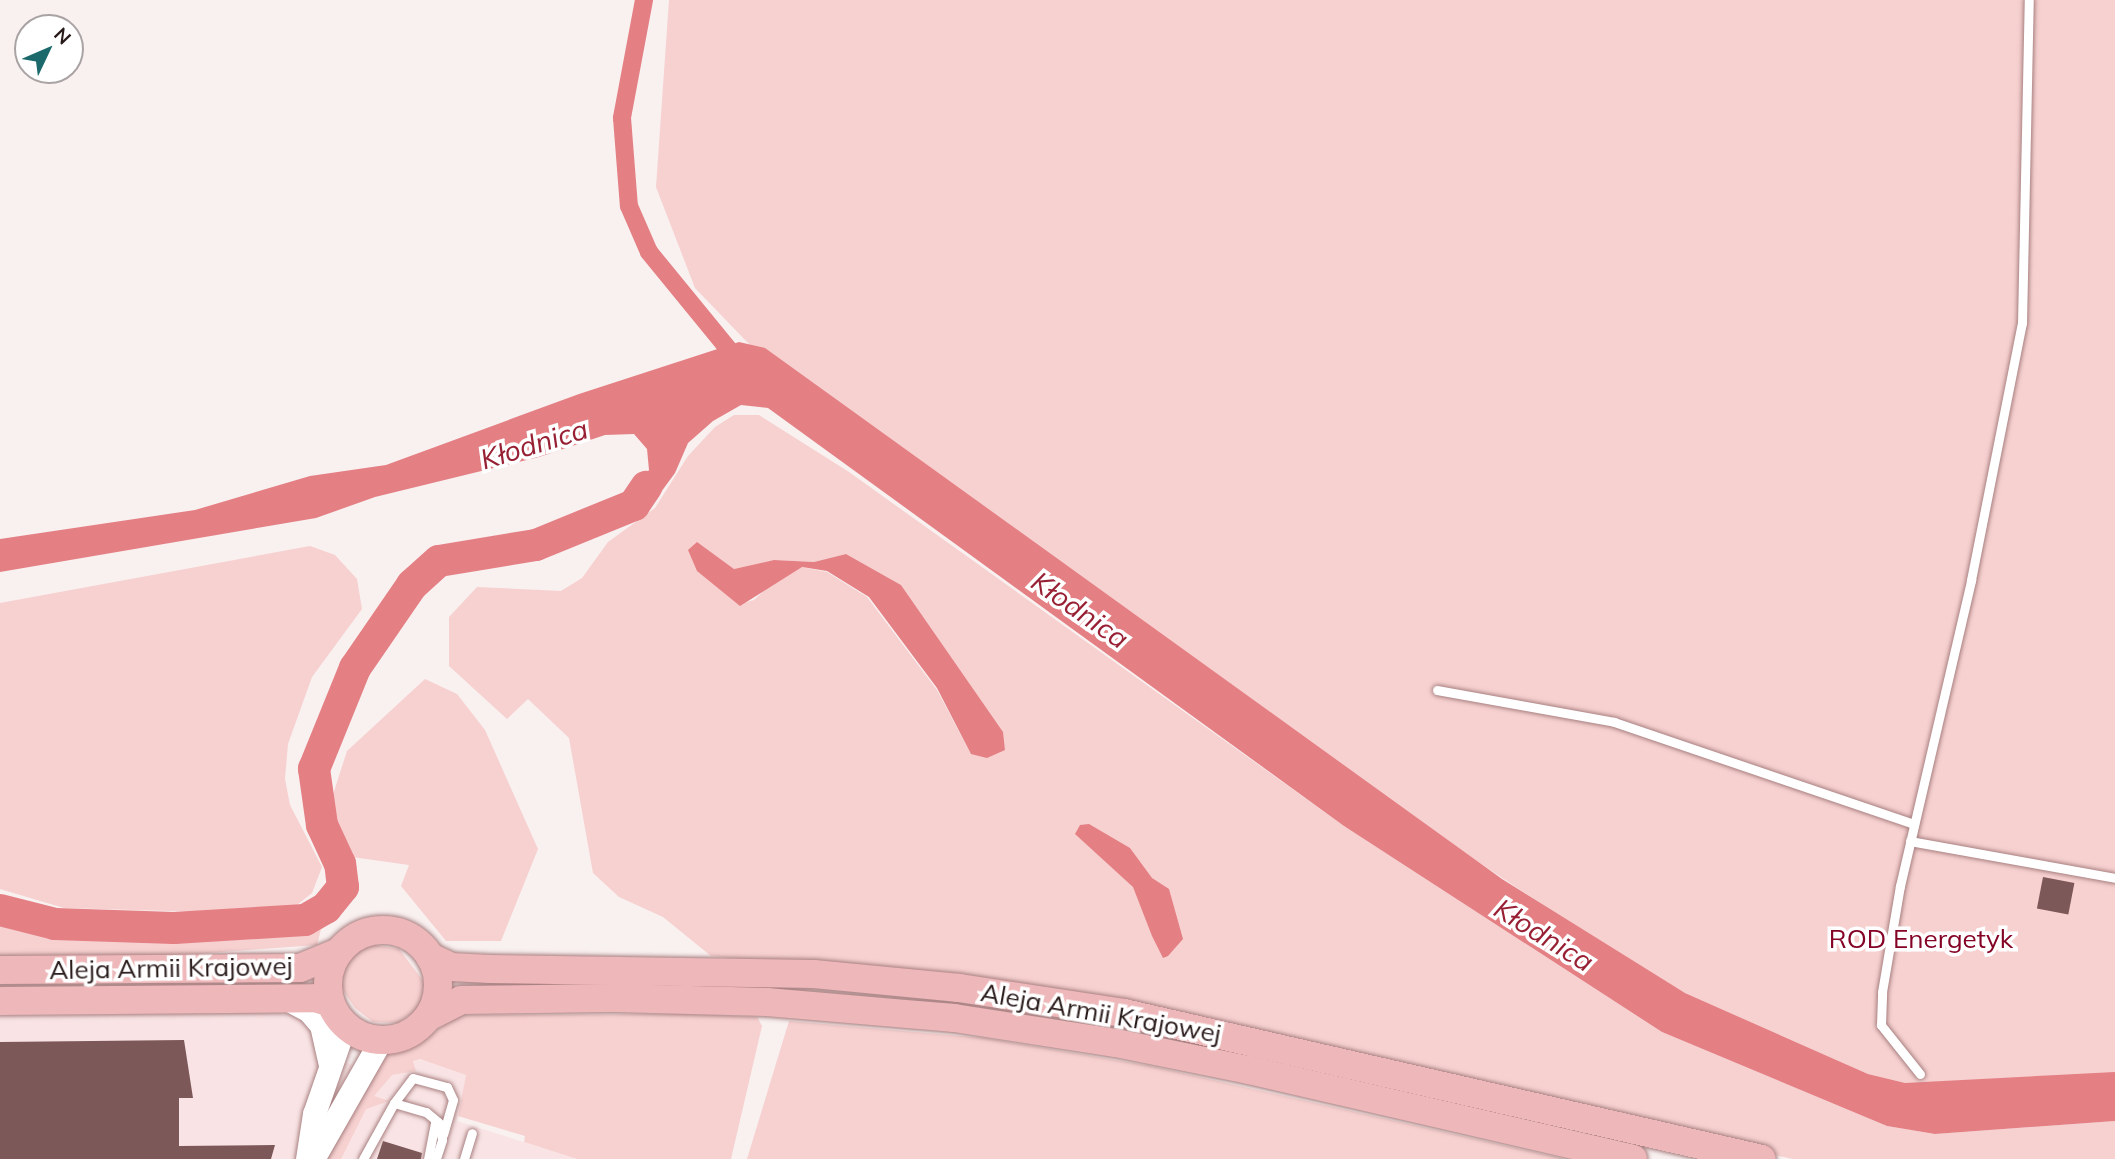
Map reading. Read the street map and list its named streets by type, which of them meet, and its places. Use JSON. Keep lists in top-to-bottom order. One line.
{"streets":{"main road":["Aleja Armii Krajowej"]},"water":["Kłodnica"],"parks":["ROD Energetyk"],"north":"top right"}
